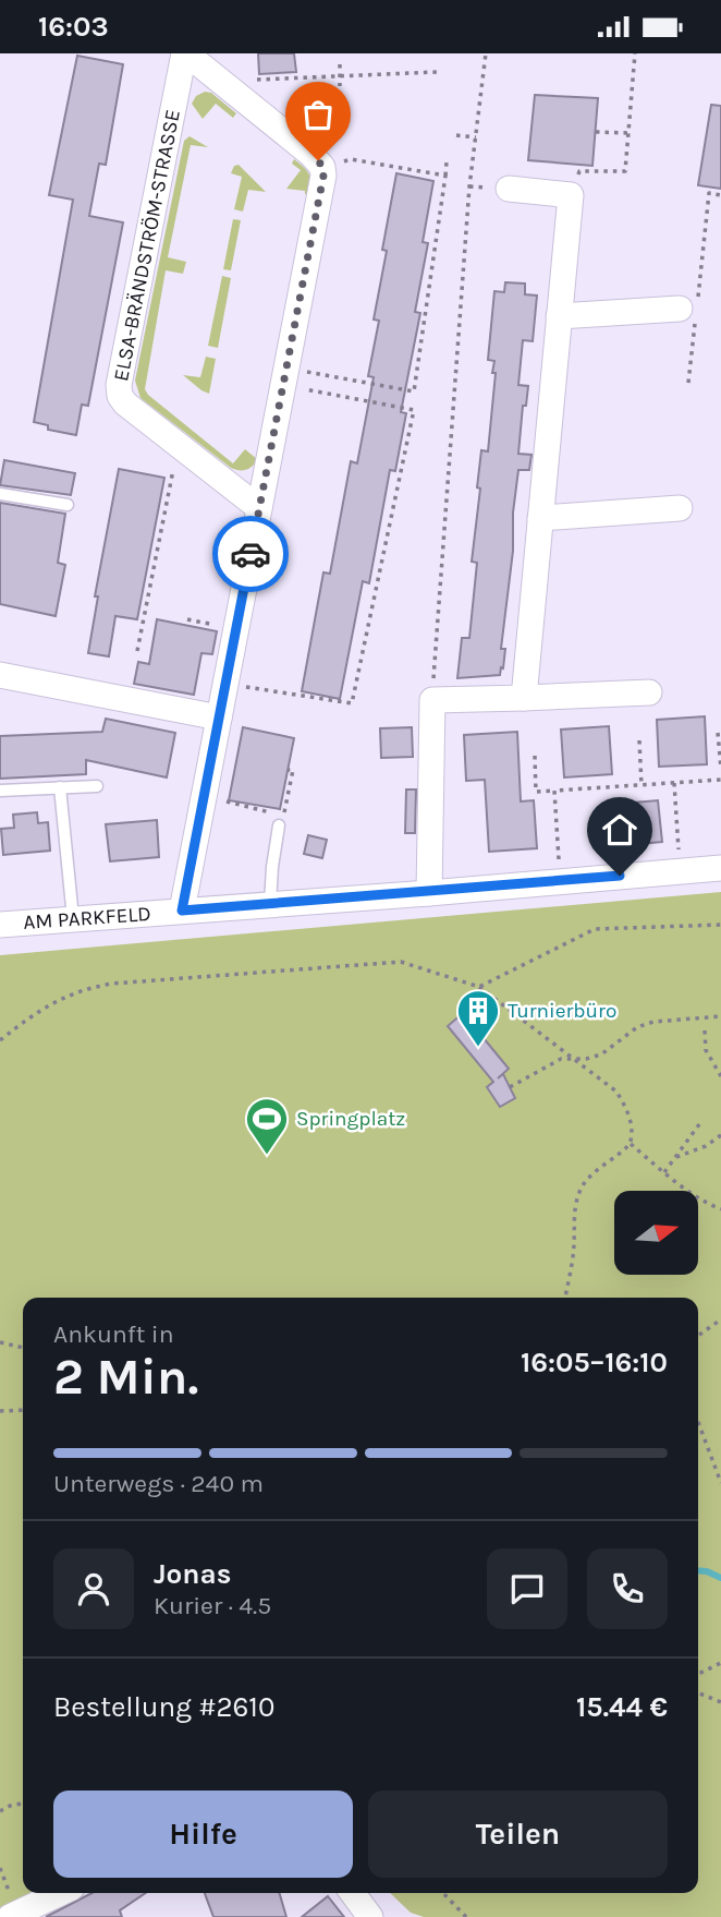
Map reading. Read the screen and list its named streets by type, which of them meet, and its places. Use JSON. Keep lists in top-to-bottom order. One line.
{"streets":{"street":["ELSA-BRÄNDSTRÖM-STRASSE","AM PARKFELD"]},"places":{"building":["Turnierbüro"],"sports":["Springplatz"]},"north":"right","page":{"status":"16:03","heading":["2 Min.","Ankunft in","16:05–16:10"],"panel":["Jonas","Kurier · 4.5","Bestellung #2610","15.44 €"],"bar":"Unterwegs · 240 m","buttons":["Hilfe","Teilen"]}}
